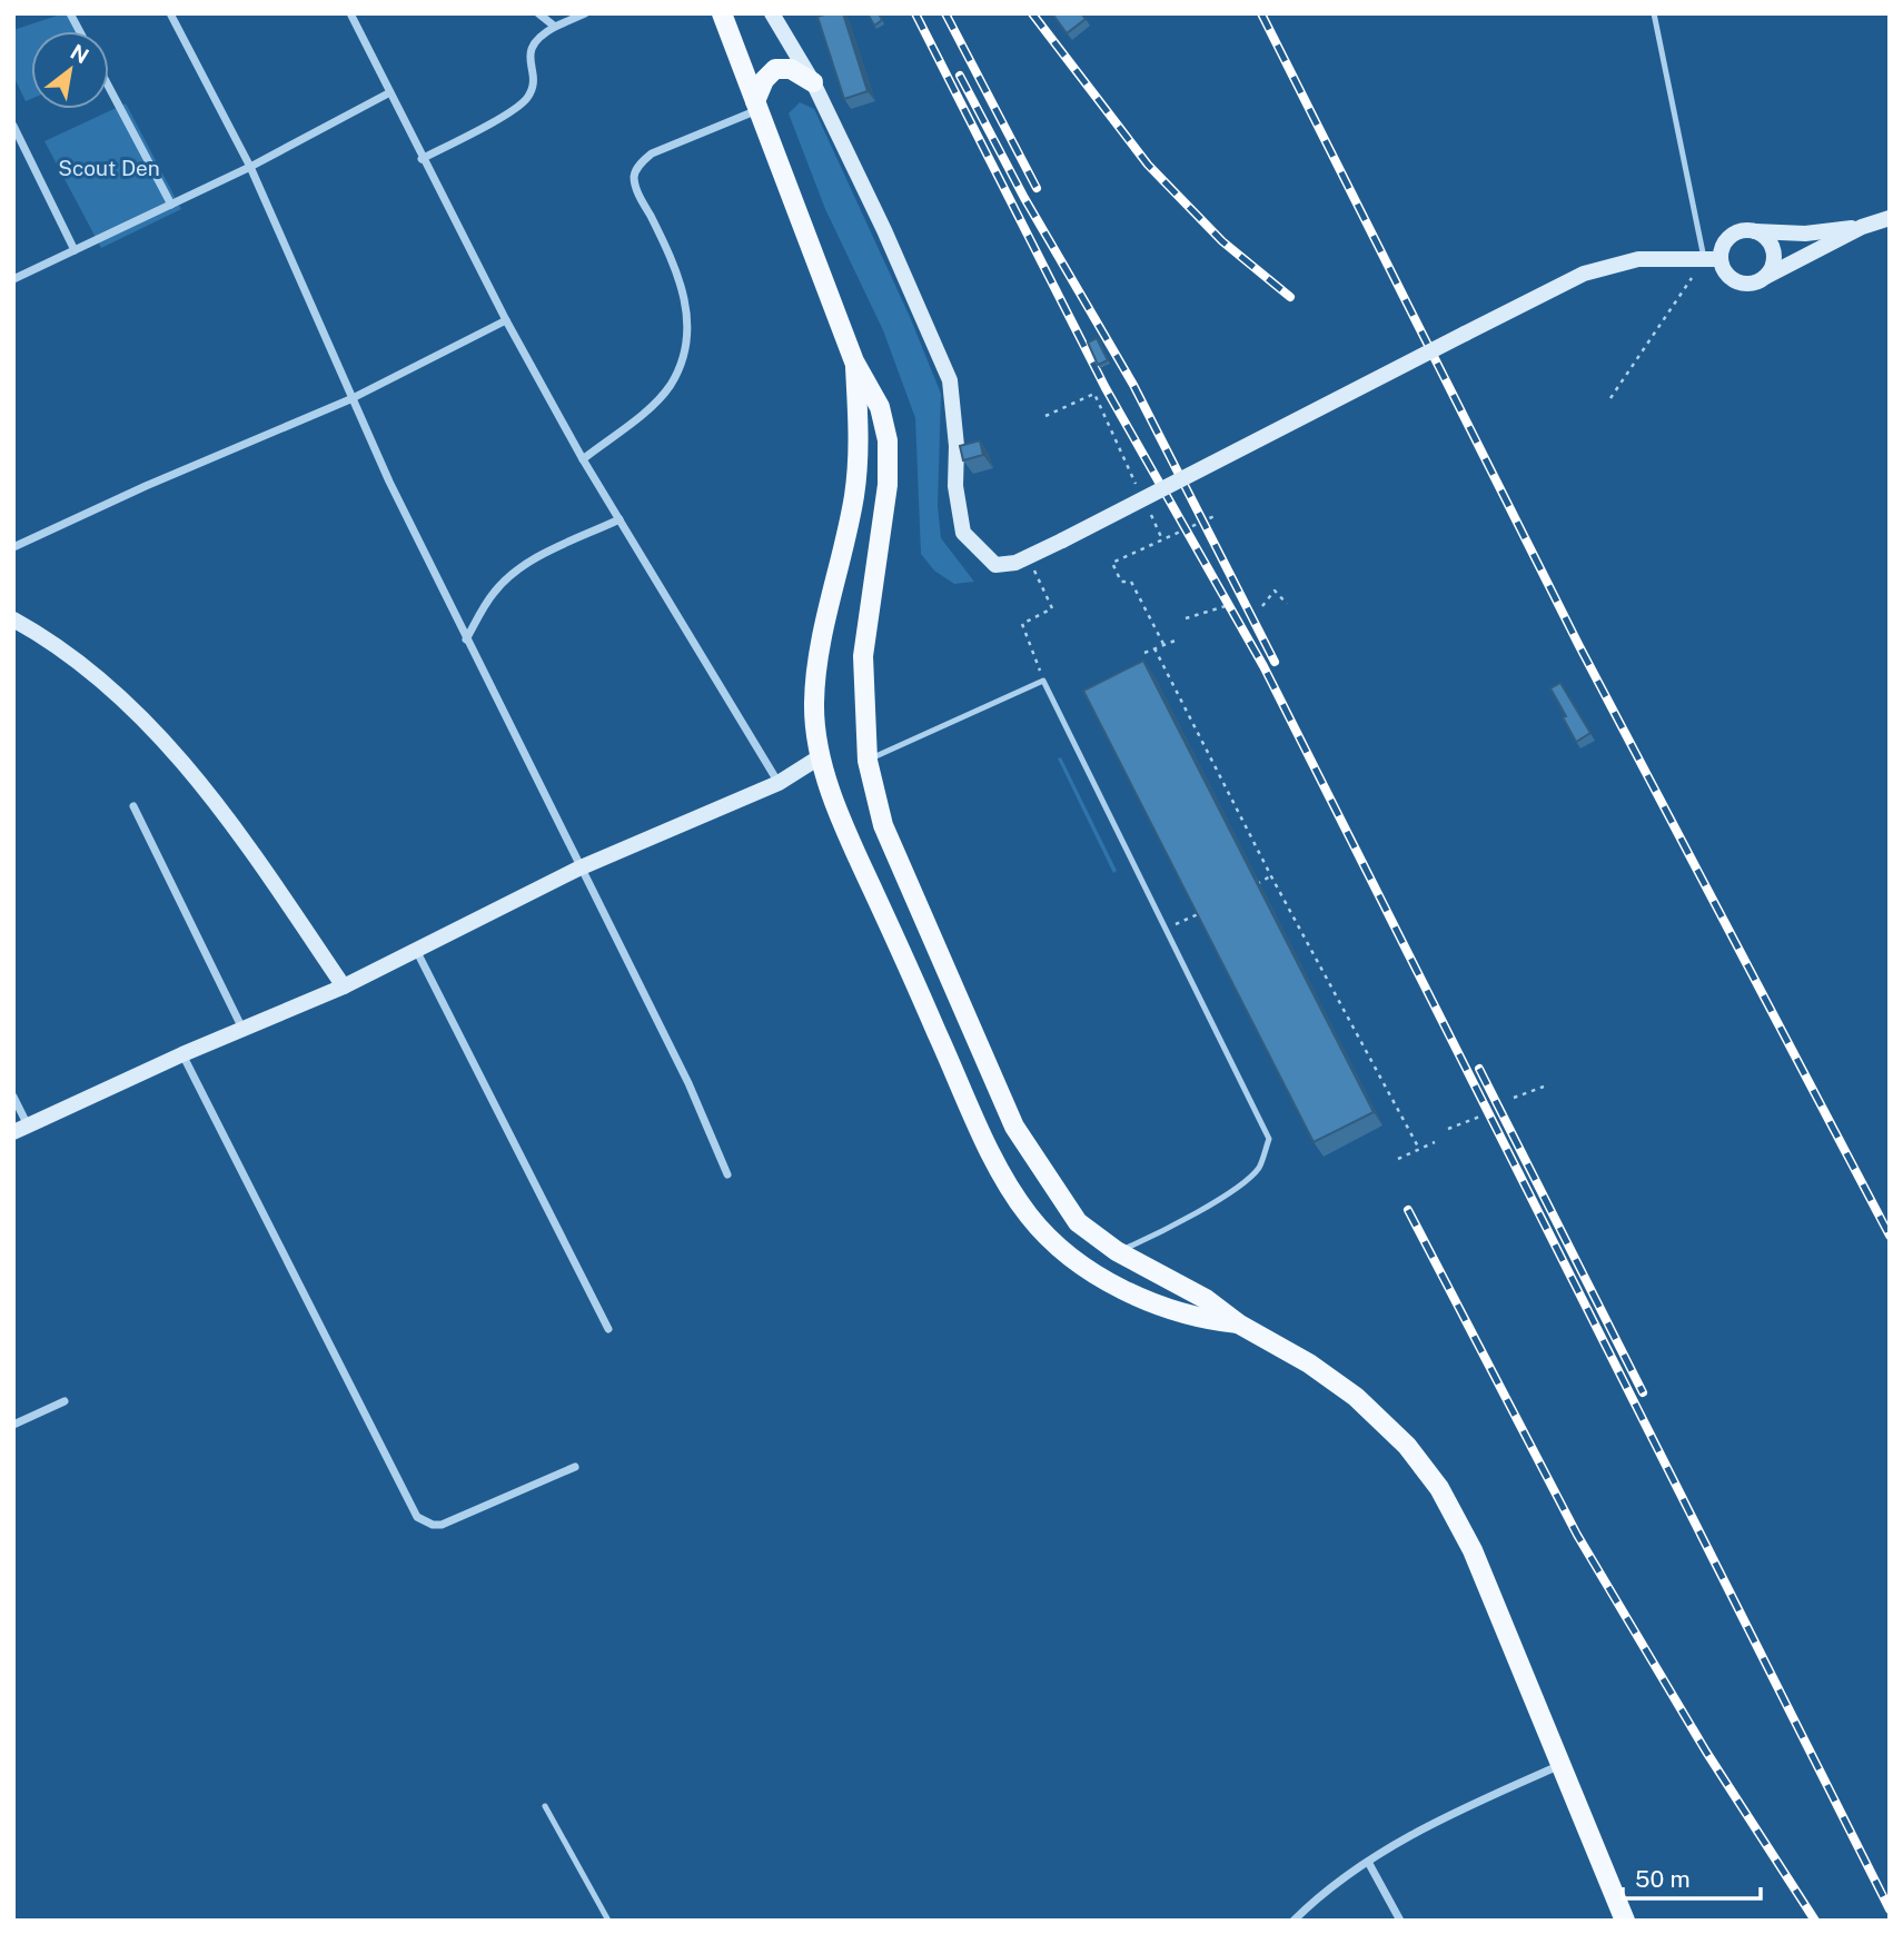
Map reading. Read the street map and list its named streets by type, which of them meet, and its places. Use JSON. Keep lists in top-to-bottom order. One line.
{"parks":["Scout Den"],"scale_bar":"50 m","north":"top right"}
